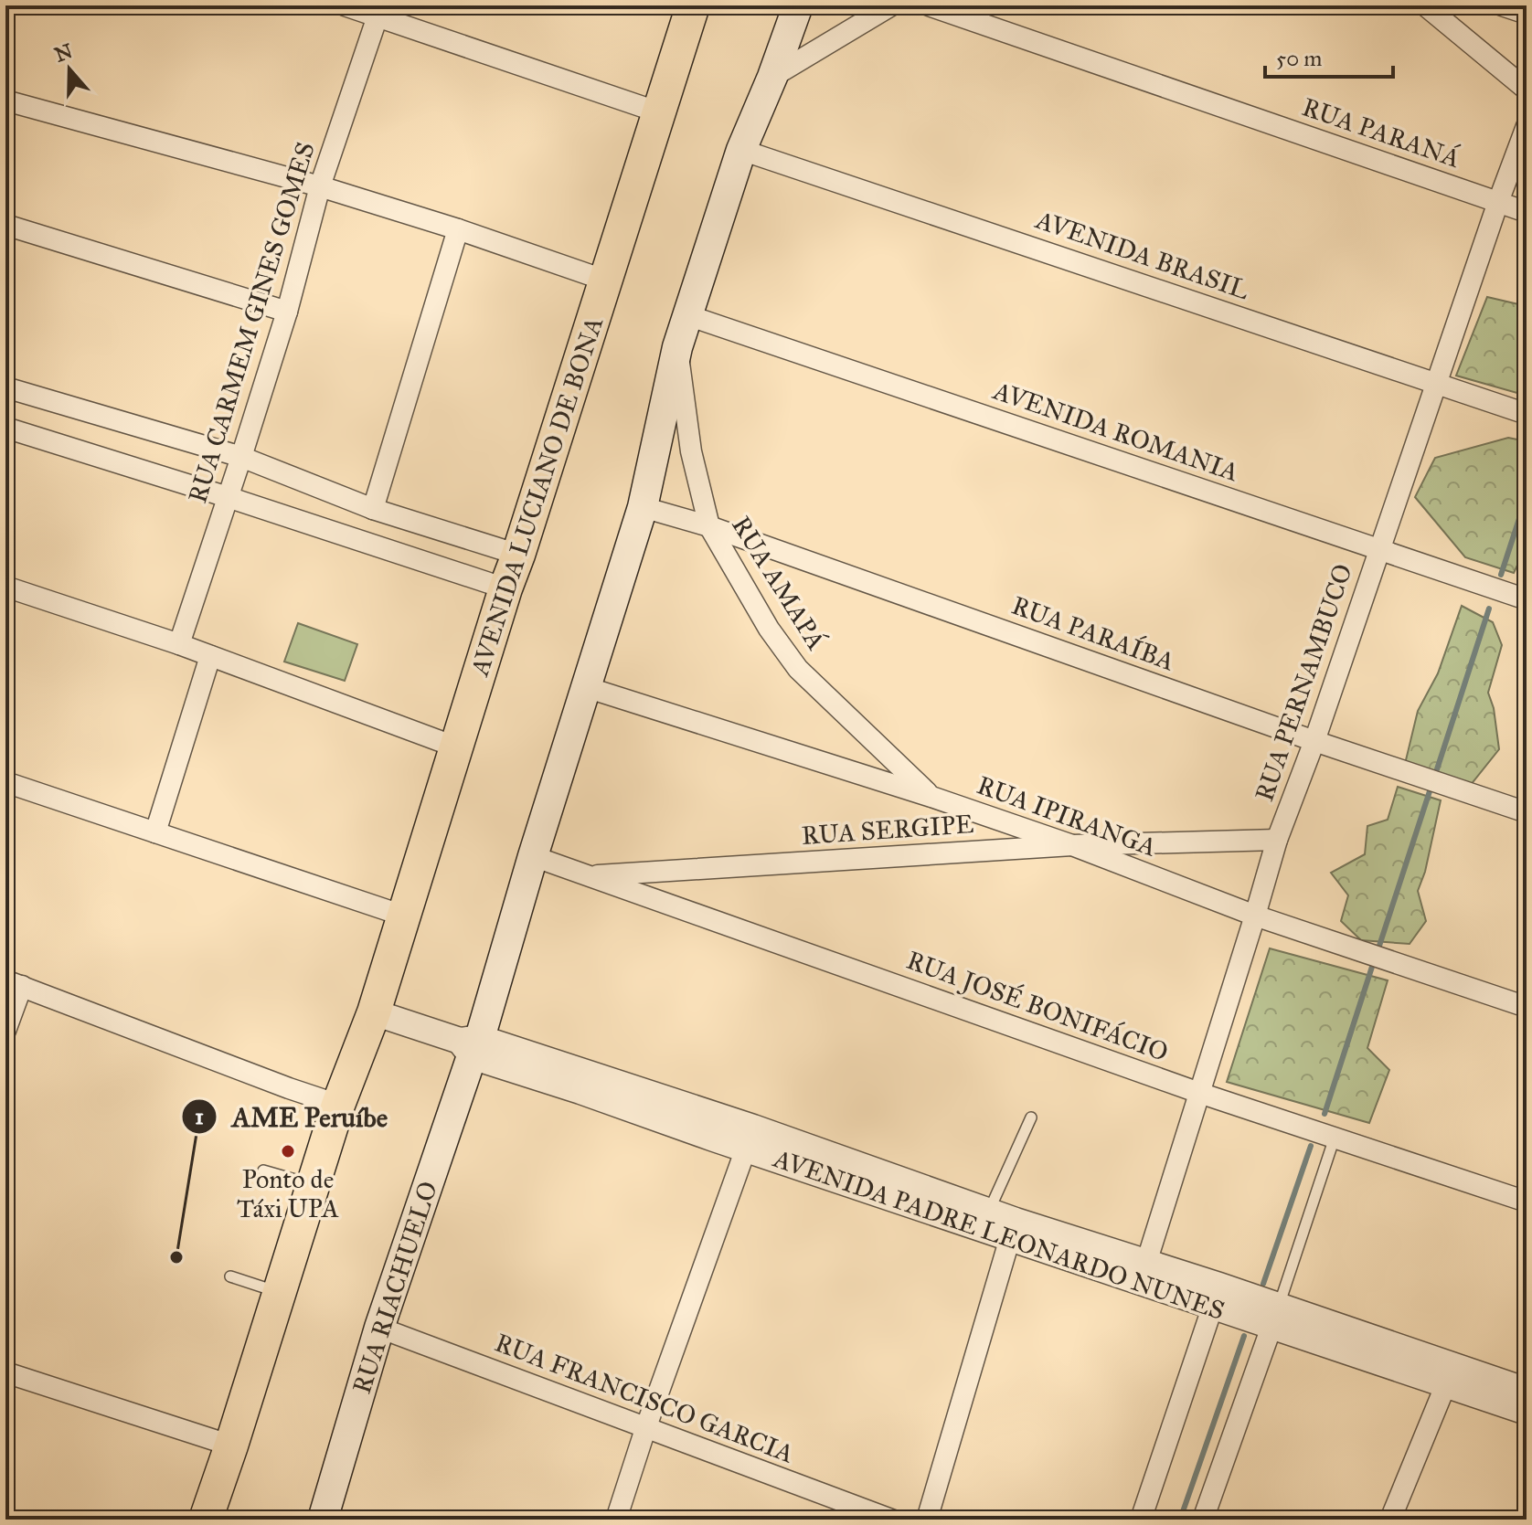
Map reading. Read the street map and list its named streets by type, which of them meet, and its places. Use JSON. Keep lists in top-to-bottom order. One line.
{"streets":{"main road":["AVENIDA LUCIANO DE BONA","RUA RIACHUELO"],"street":["RUA PARANÁ","AVENIDA BRASIL","RUA CARMEM GINES GOMES","AVENIDA ROMANIA","RUA AMAPÁ","RUA PARAÍBA","RUA PERNAMBUCO","RUA IPIRANGA","RUA SERGIPE","RUA JOSÉ BONIFÁCIO","AVENIDA PADRE LEONARDO NUNES","RUA FRANCISCO GARCIA"]},"crossings":[["RUA PARANÁ","RUA PERNAMBUCO"],["AVENIDA BRASIL","RUA PERNAMBUCO"],["AVENIDA BRASIL","RUA RIACHUELO"],["AVENIDA ROMANIA","RUA PERNAMBUCO"],["AVENIDA ROMANIA","RUA RIACHUELO"],["AVENIDA LUCIANO DE BONA","AVENIDA PADRE LEONARDO NUNES"],["RUA AMAPÁ","RUA PARAÍBA"],["RUA AMAPÁ","RUA IPIRANGA"],["RUA AMAPÁ","RUA RIACHUELO"],["RUA PARAÍBA","RUA PERNAMBUCO"],["RUA PARAÍBA","RUA RIACHUELO"],["RUA PERNAMBUCO","RUA IPIRANGA"],["RUA PERNAMBUCO","RUA SERGIPE"],["RUA PERNAMBUCO","RUA JOSÉ BONIFÁCIO"],["RUA PERNAMBUCO","AVENIDA PADRE LEONARDO NUNES"],["RUA IPIRANGA","RUA SERGIPE"],["RUA IPIRANGA","RUA RIACHUELO"],["RUA SERGIPE","RUA JOSÉ BONIFÁCIO"],["RUA JOSÉ BONIFÁCIO","RUA RIACHUELO"],["AVENIDA PADRE LEONARDO NUNES","RUA RIACHUELO"],["RUA RIACHUELO","RUA FRANCISCO GARCIA"]],"places":["Ponto de Táxi UPA","AME Peruíbe"],"scale_bar":"50 m","north":"top"}
